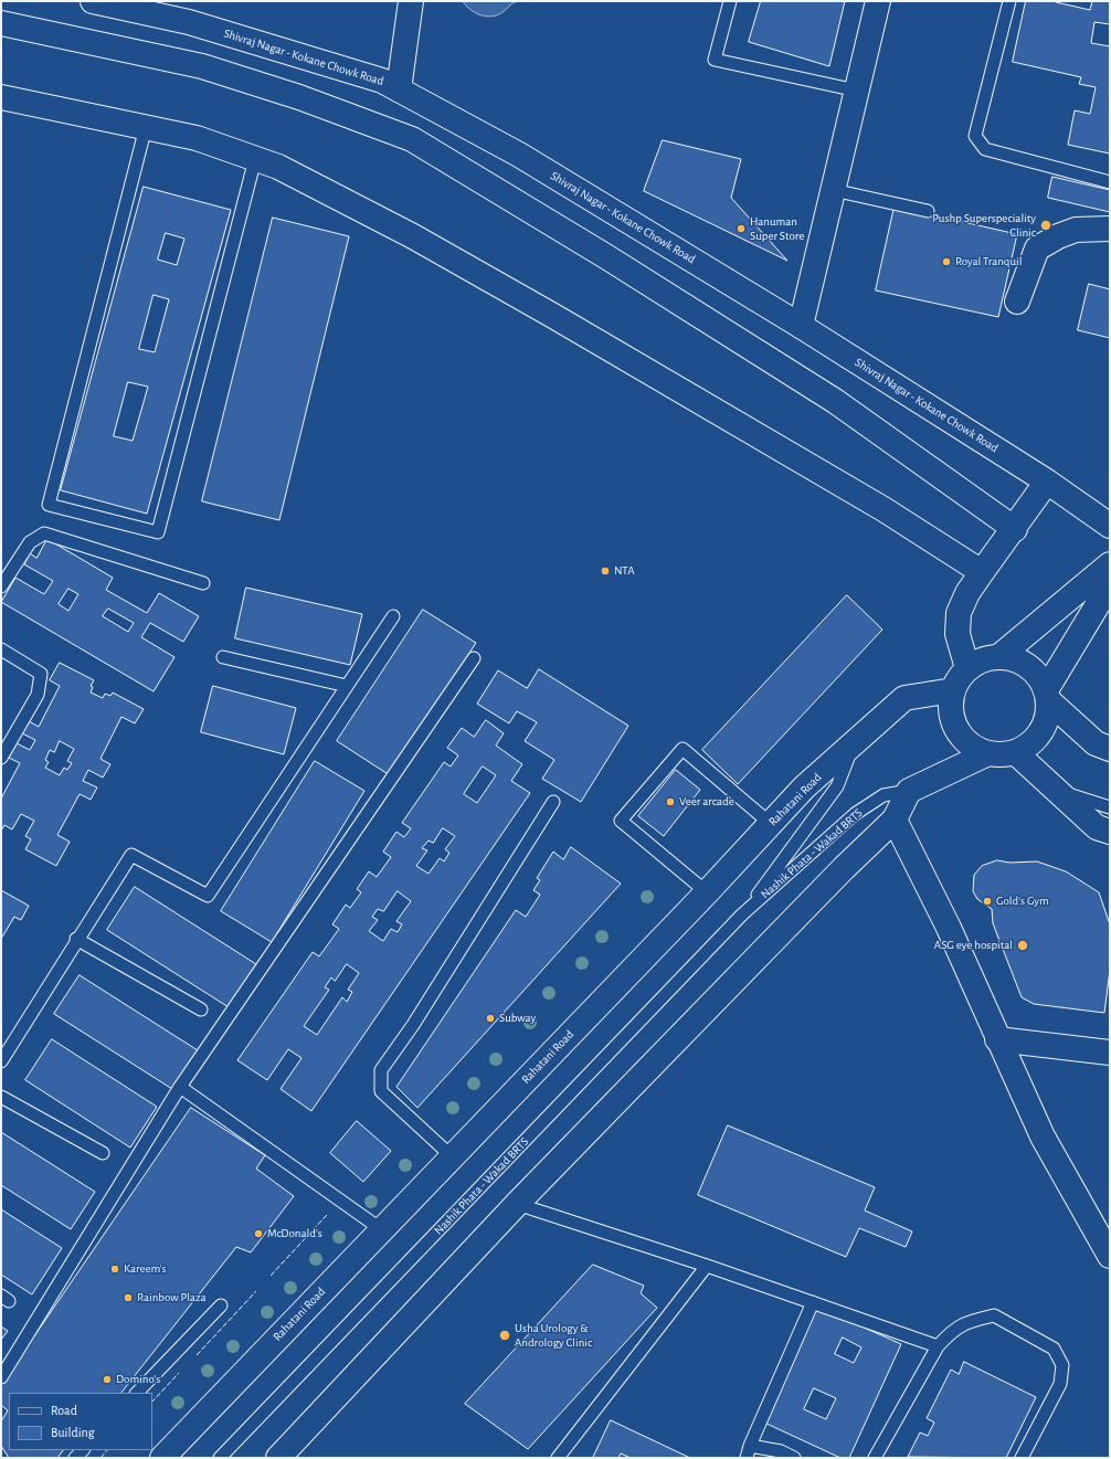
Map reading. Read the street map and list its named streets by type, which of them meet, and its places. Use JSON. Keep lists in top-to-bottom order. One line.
{"streets":{"street":["Shivraj Nagar - Kokane Chowk Road","Rahatani Road"],"lane":["Nashik Phata - Wakad BRTS"]},"crossings":[["Rahatani Road","Nashik Phata - Wakad BRTS"]],"places":["Pushp Superspeciality Clinic","Hanuman Super Store","Royal Tranquil","NTA","Veer arcade","Gold's Gym","ASG eye hospital","Subway","McDonald's","Kareem's","Rainbow Plaza","Usha Urology & Andrology Clinic","Domino's"],"legend":["Road","Building"]}
